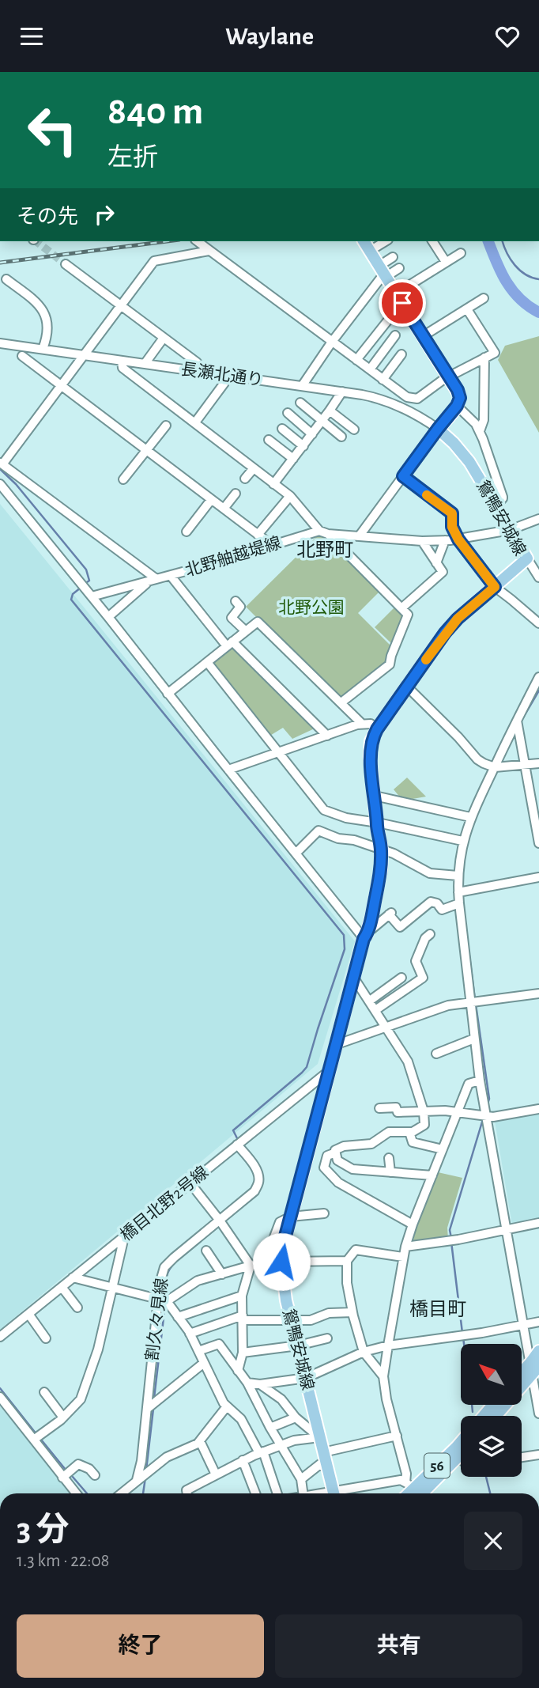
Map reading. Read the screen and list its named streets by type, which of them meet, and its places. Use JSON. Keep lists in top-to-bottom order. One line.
{"streets":{"main road":["鴛鴨安城線","56"],"street":["長瀬北通り","北野舳越堤線","橋目北野2号線","割久々見線"]},"crossings":[["長瀬北通り","鴛鴨安城線"],["鴛鴨安城線","北野舳越堤線"],["鴛鴨安城線","橋目北野2号線"],["橋目北野2号線","割久々見線"]],"districts":["北野町","橋目町"],"parks":["北野公園"],"north":"top left","page":{"header":"Waylane","turn":["840 m","左折"],"then":"その先","heading":["3 分","1.3 km · 22:08"],"buttons":["終了","共有"]}}
